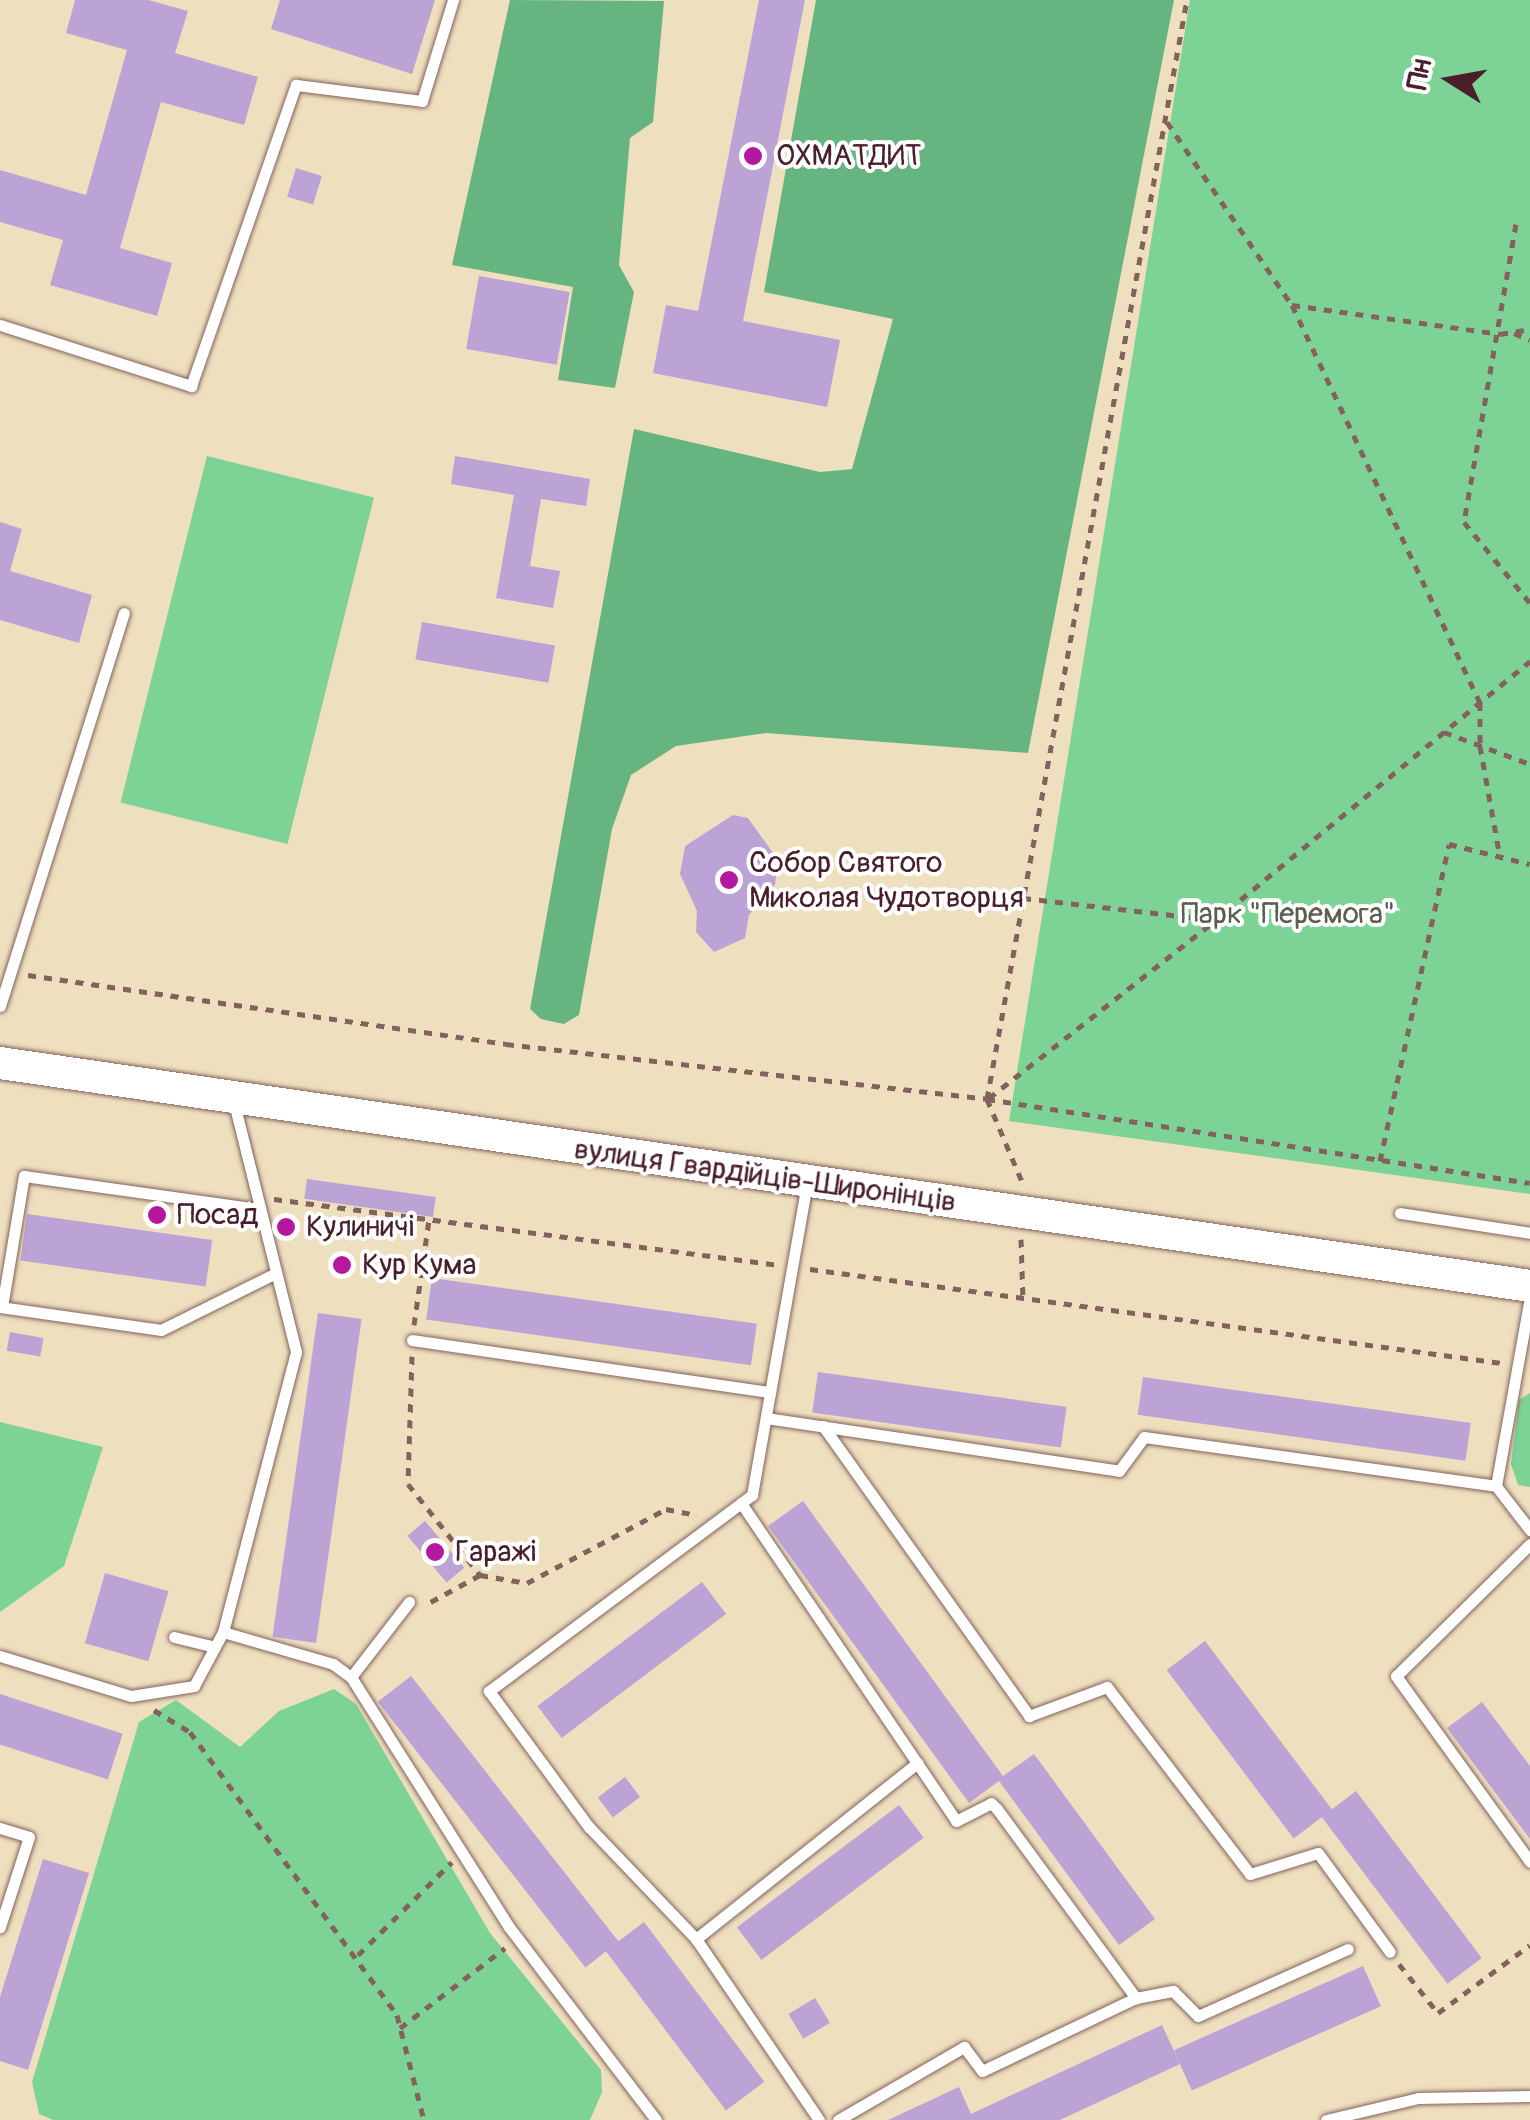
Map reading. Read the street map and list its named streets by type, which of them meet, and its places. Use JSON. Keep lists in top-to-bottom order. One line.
{"streets":{"main road":["вулиця Гвардійців-Широнінців"]},"parks":["Парк \"Перемога\""],"places":["ОХМАТДИТ","Собор Святого Миколая Чудотворця","Посад","Кулиничі","Кур Кума","Гаражі"],"north":"left"}
